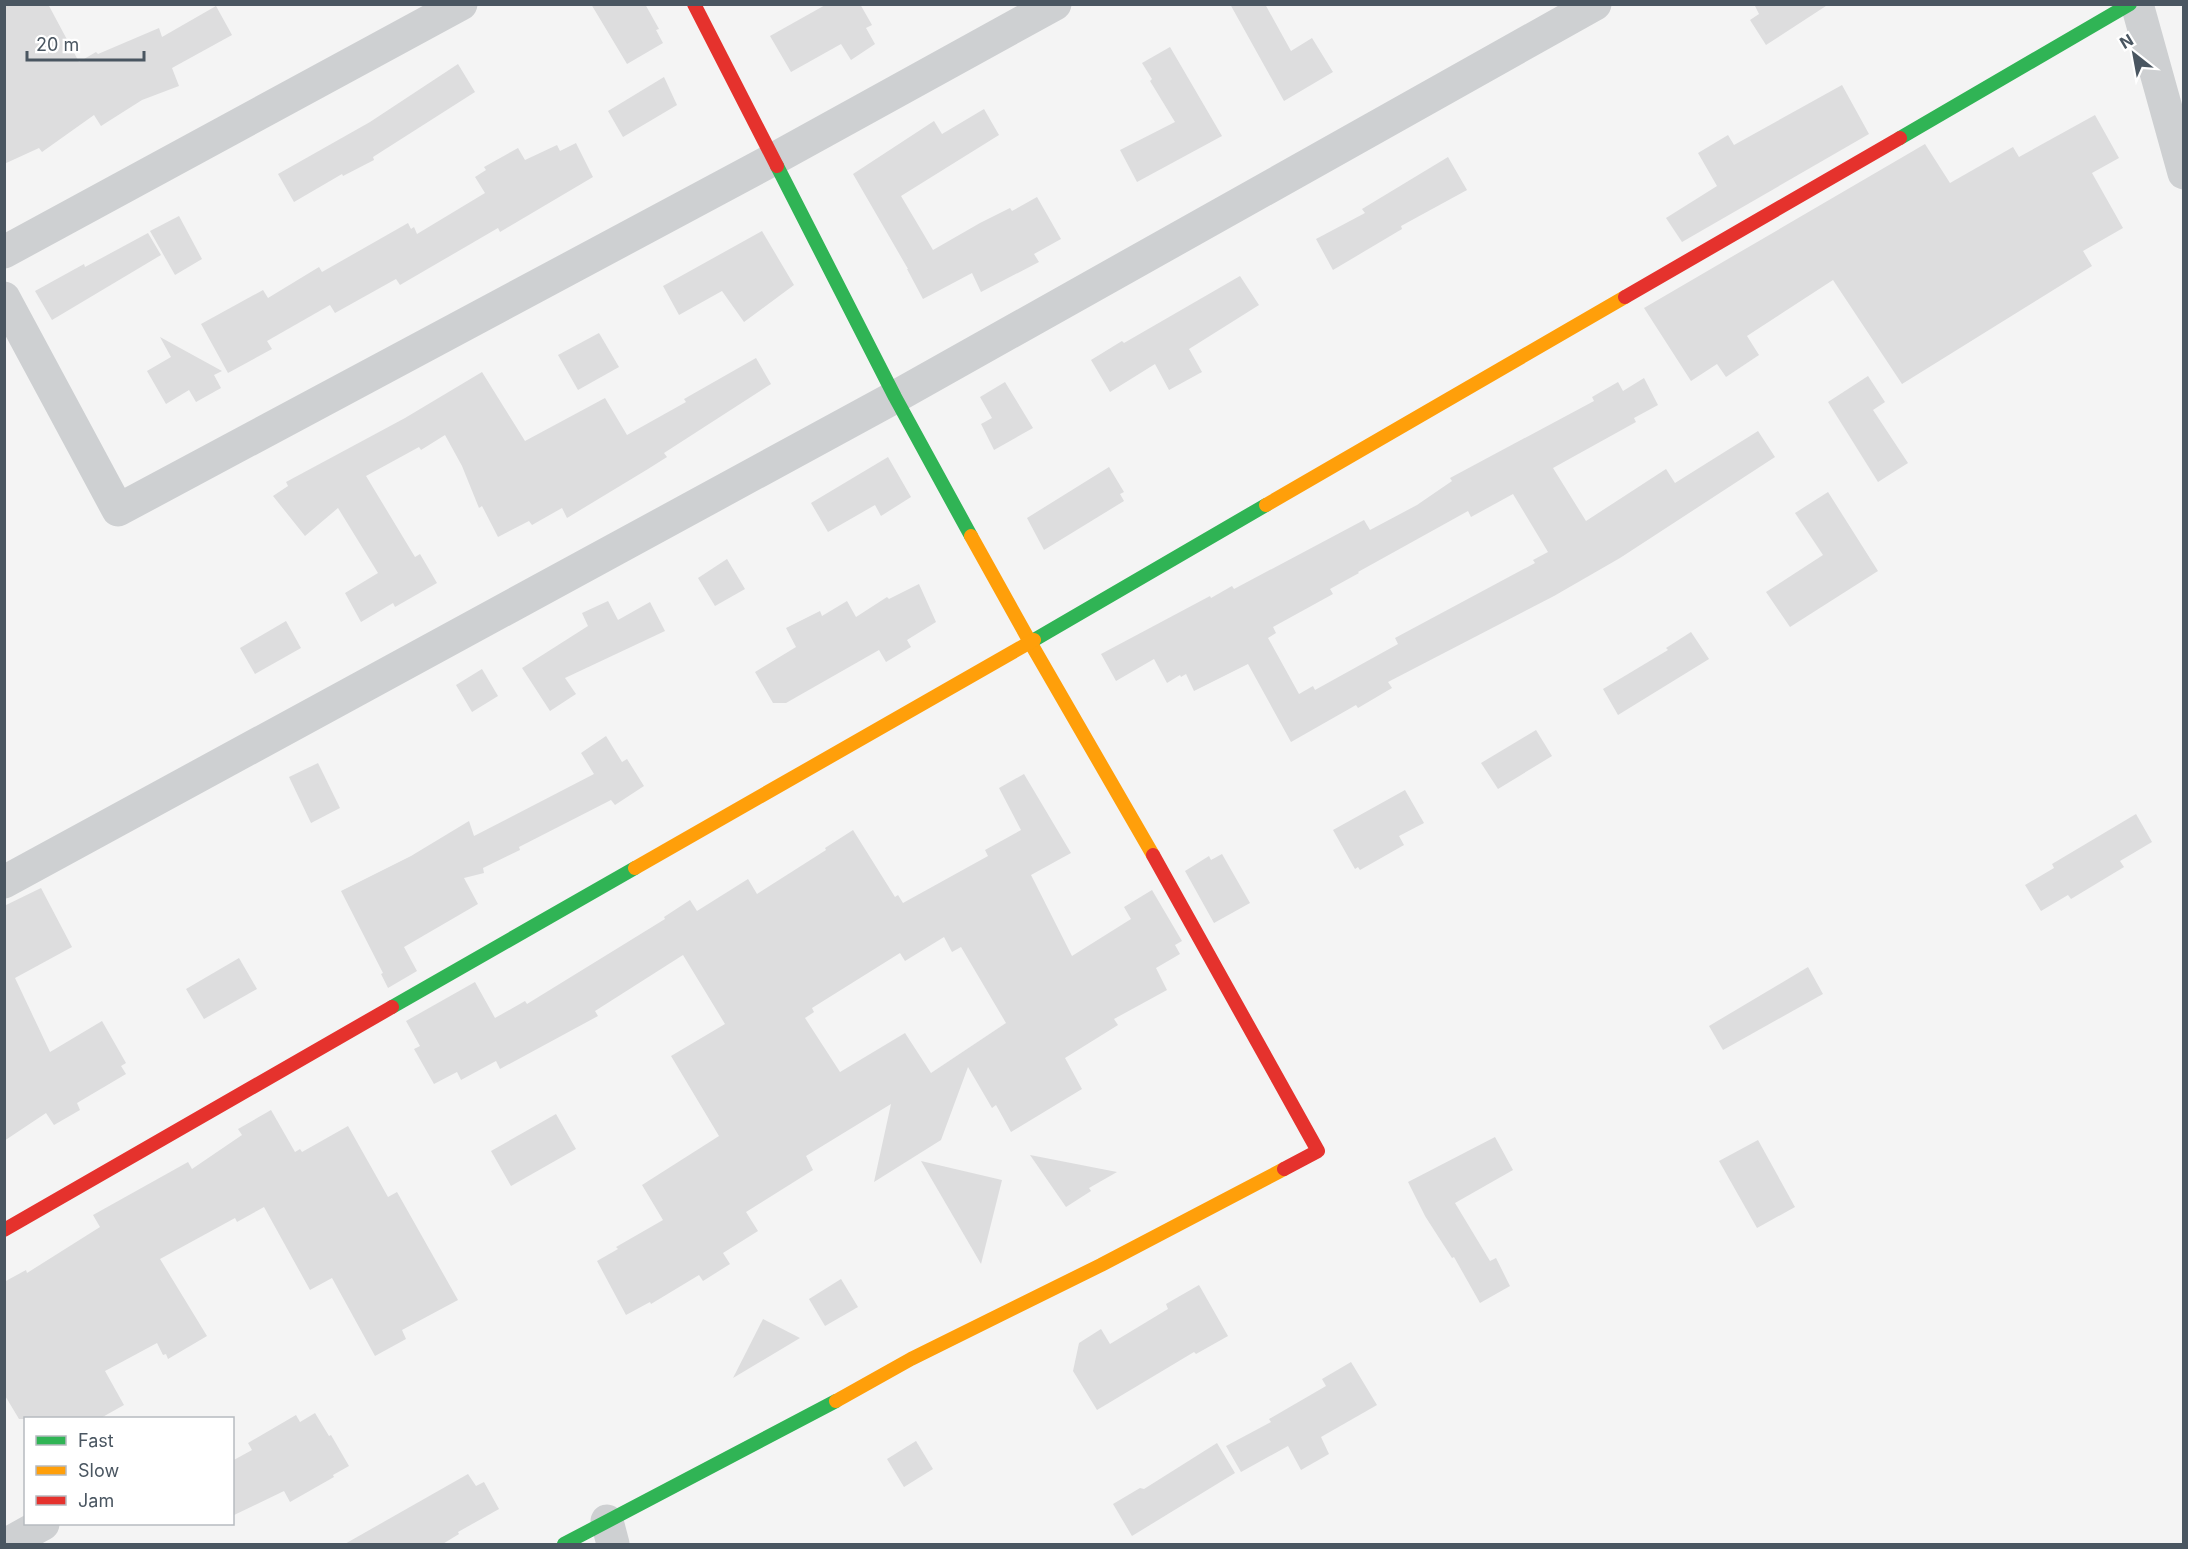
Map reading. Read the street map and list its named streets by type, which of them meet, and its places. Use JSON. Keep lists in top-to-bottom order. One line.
{"legend":["Fast","Slow","Jam"],"scale_bar":"20 m","north":"top left"}
